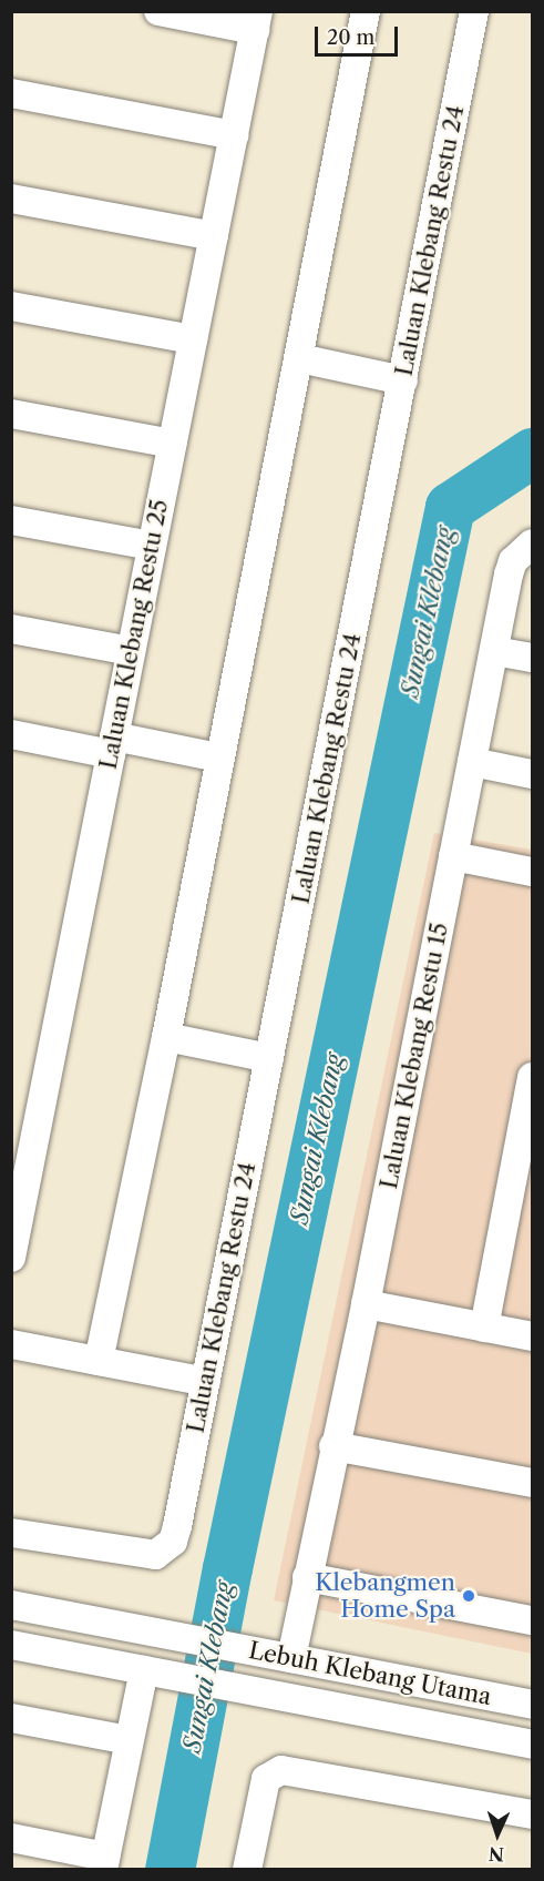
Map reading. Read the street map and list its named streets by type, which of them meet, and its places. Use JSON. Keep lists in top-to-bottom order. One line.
{"streets":{"street":["Laluan Klebang Restu 24","Laluan Klebang Restu 25","Laluan Klebang Restu 15","Lebuh Klebang Utama"]},"crossings":[["Laluan Klebang Restu 15","Lebuh Klebang Utama"]],"water":["Sungai Klebang"],"places":["Klebangmen Home Spa"],"scale_bar":"20 m","north":"bottom"}
